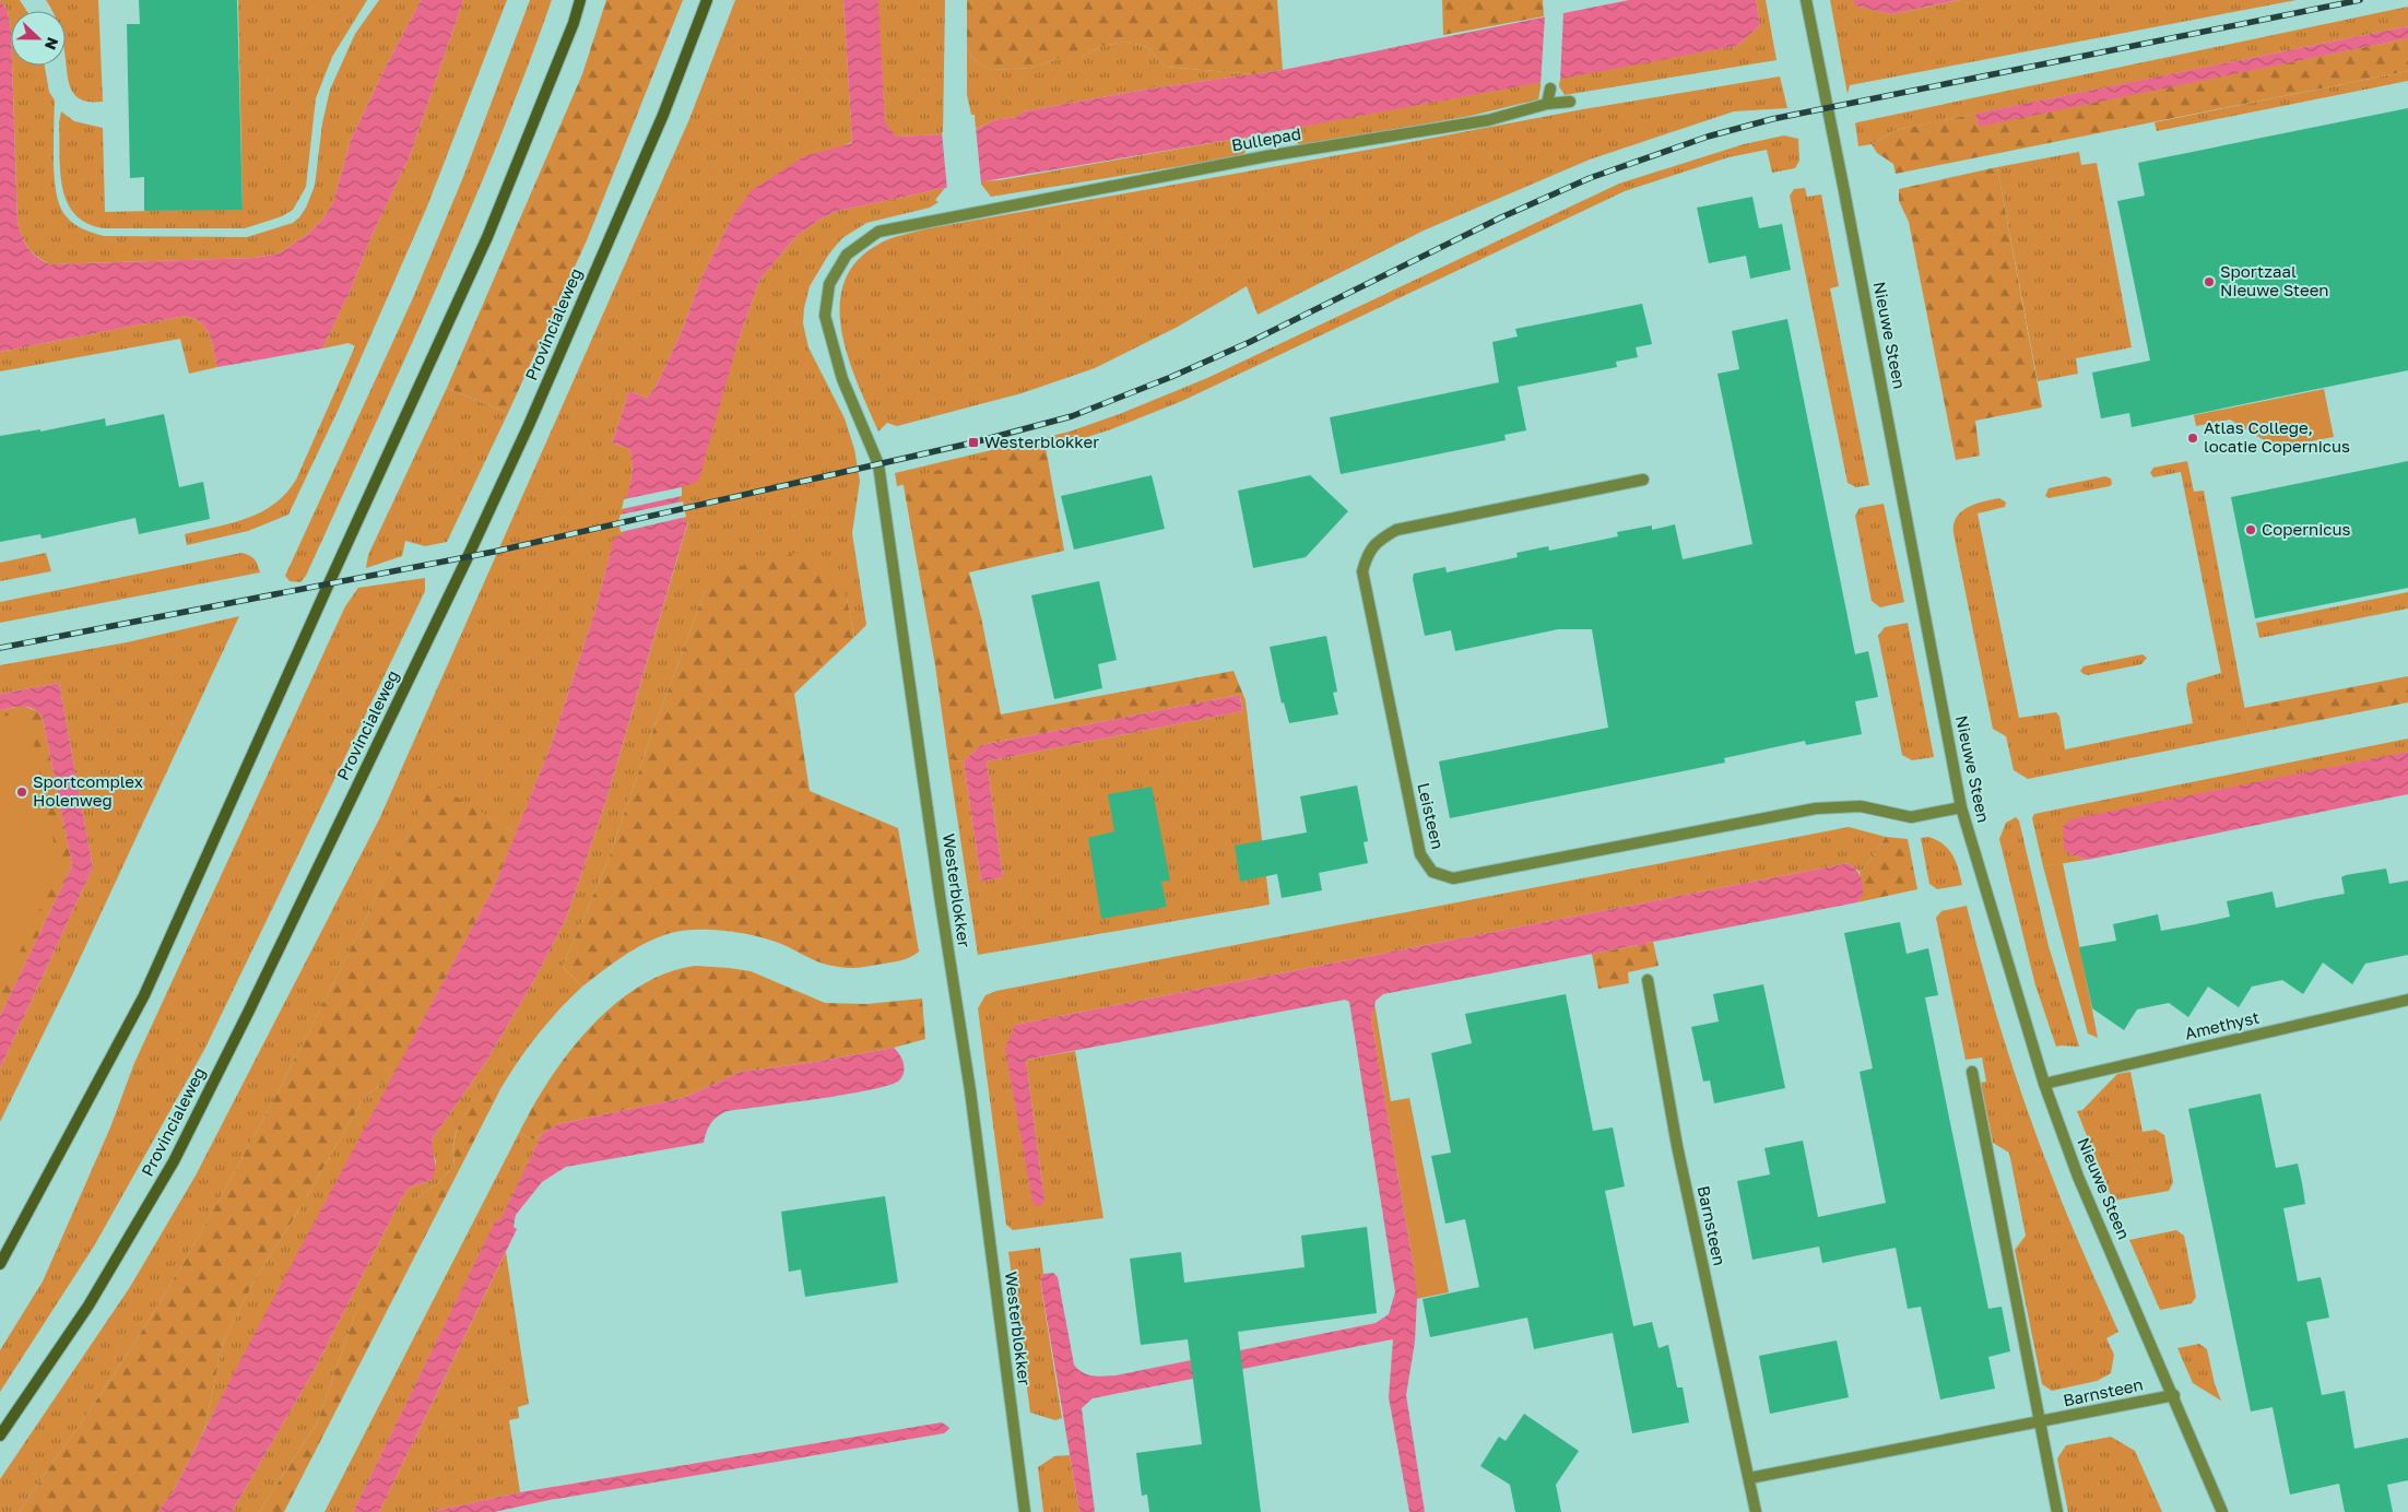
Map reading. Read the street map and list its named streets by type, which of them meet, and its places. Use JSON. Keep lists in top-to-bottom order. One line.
{"streets":{"main road":["Provincialeweg"],"street":["Bullepad","Nieuwe Steen","Leisteen","Westerblokker","Amethyst","Barnsteen"]},"crossings":[["Bullepad","Westerblokker"],["Nieuwe Steen","Leisteen"],["Nieuwe Steen","Amethyst"],["Nieuwe Steen","Barnsteen"]],"places":{"other":["Sportzaal Nieuwe Steen","Atlas College, locatie Copernicus","Copernicus","Sportcomplex Holenweg"],"transit":["Westerblokker"]},"north":"right"}
